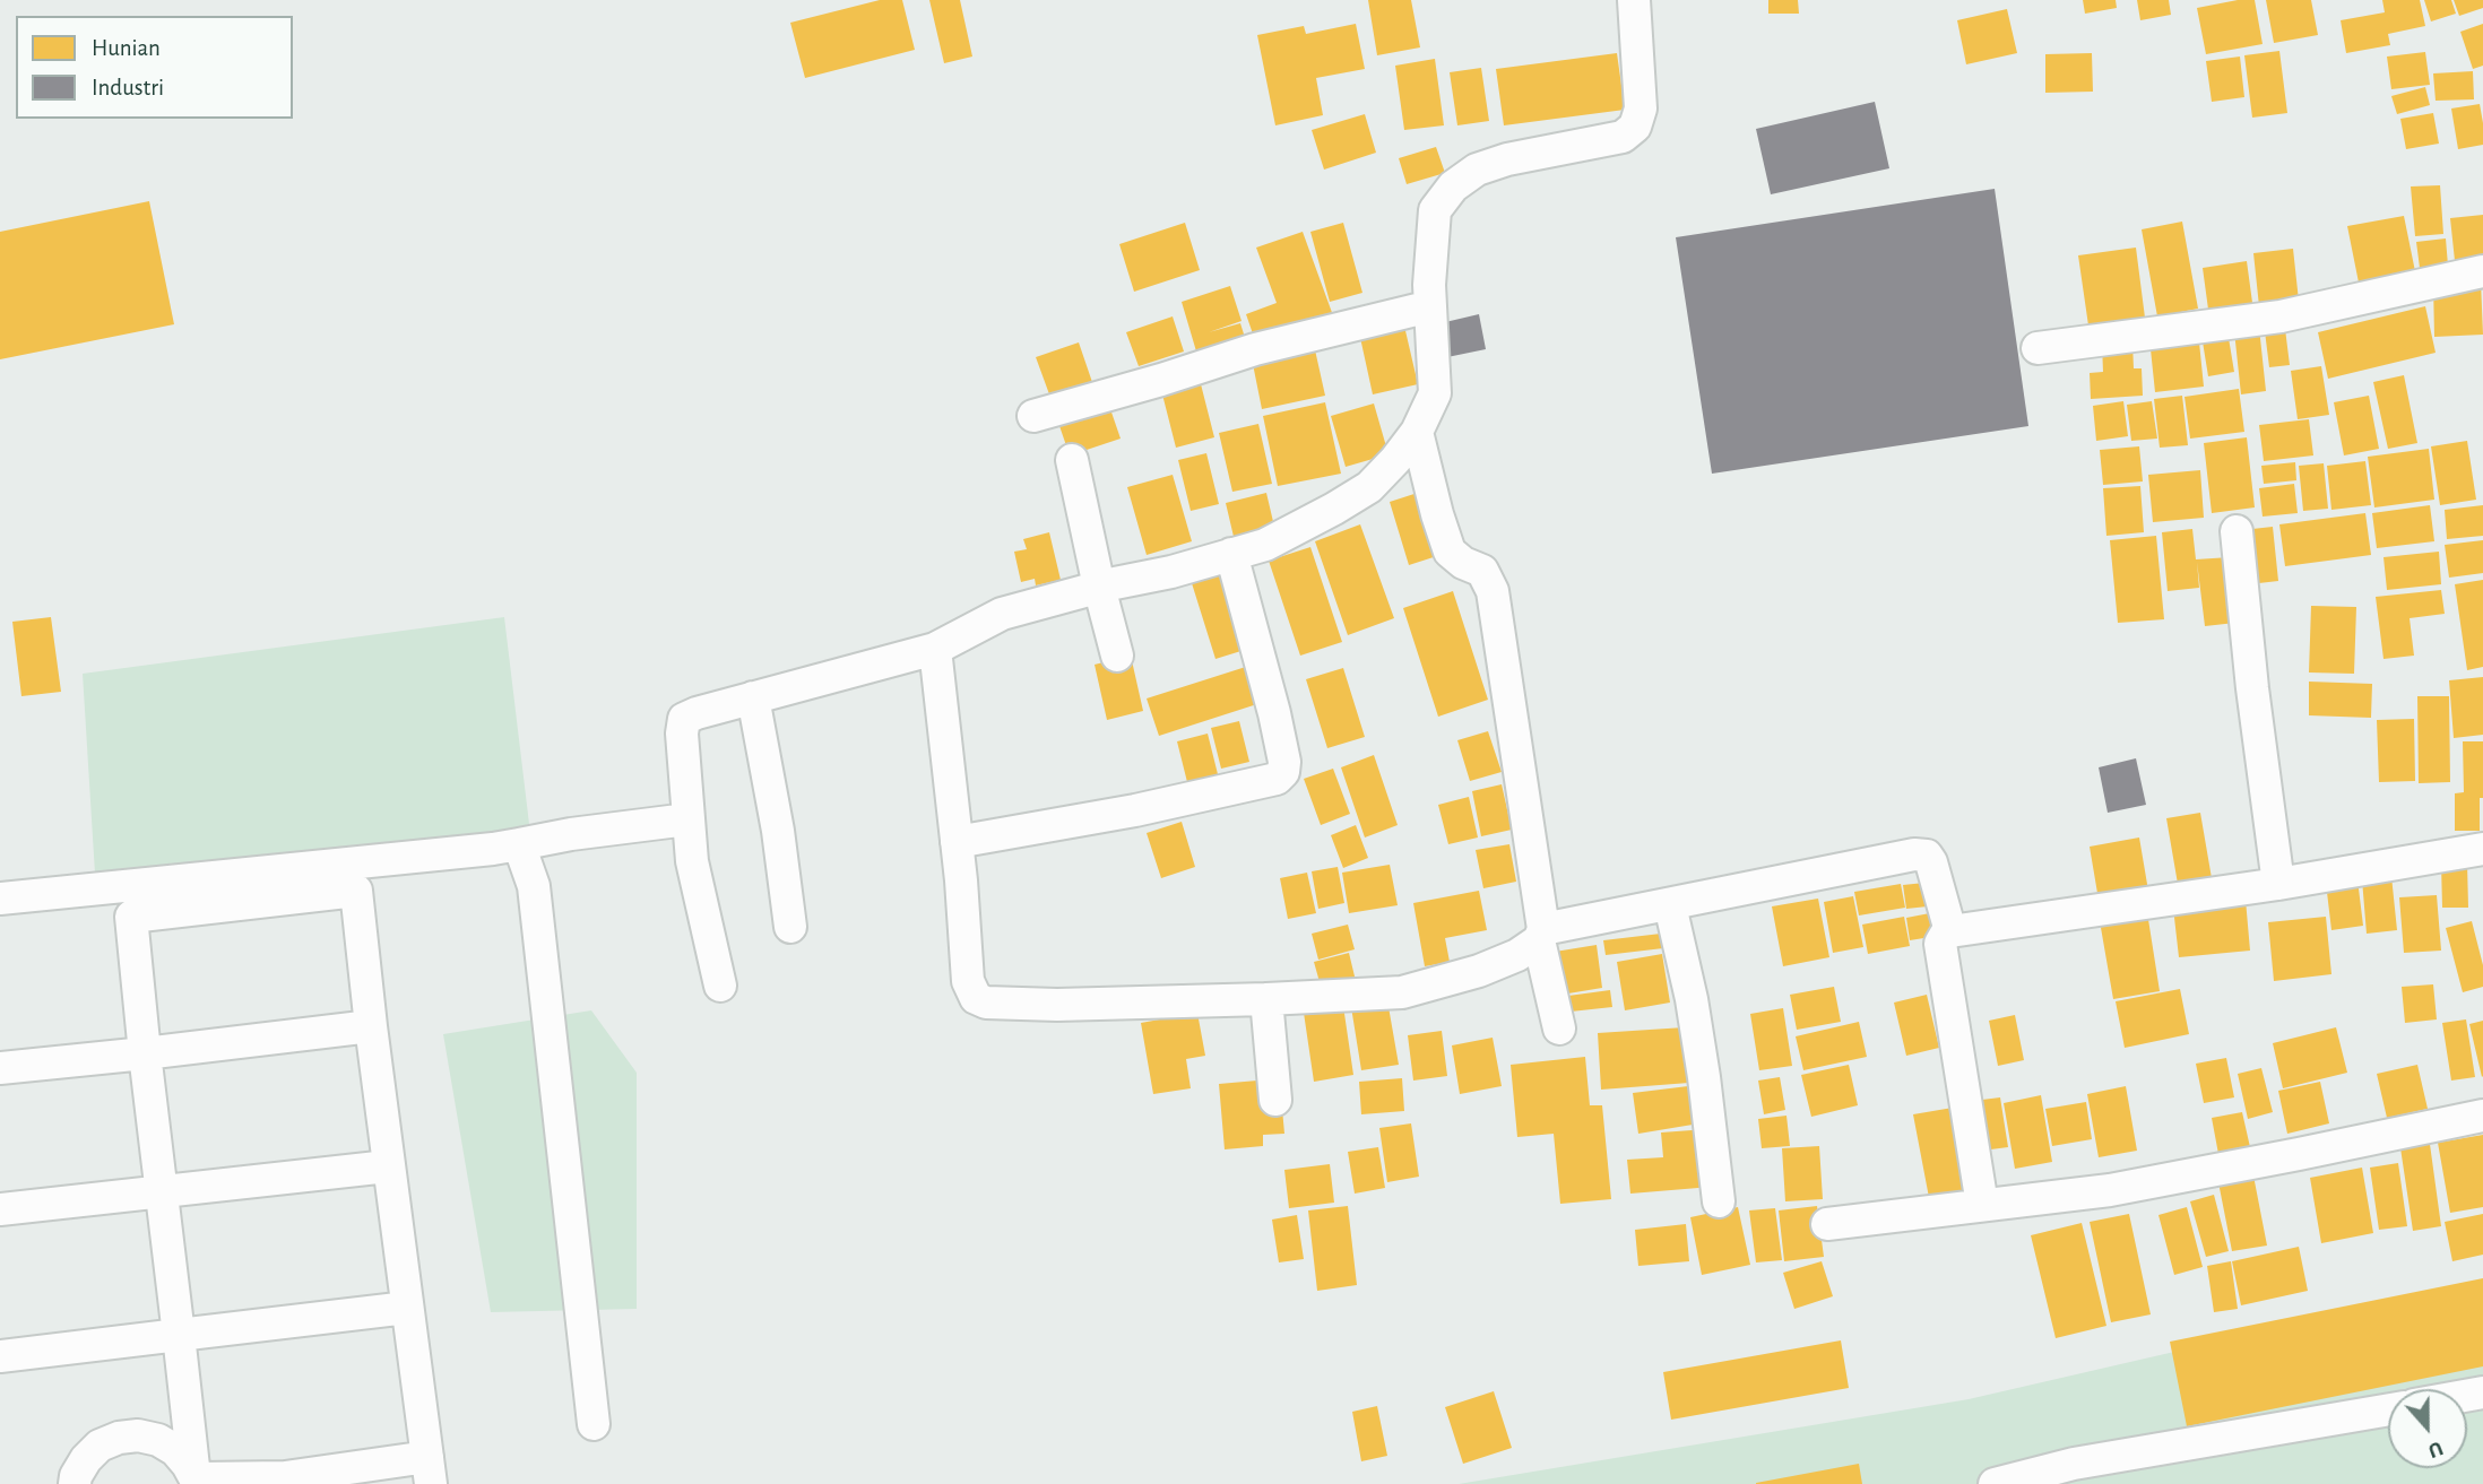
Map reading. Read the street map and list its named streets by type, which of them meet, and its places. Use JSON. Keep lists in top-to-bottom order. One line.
{"legend":["Hunian","Industri"],"north":"bottom"}
